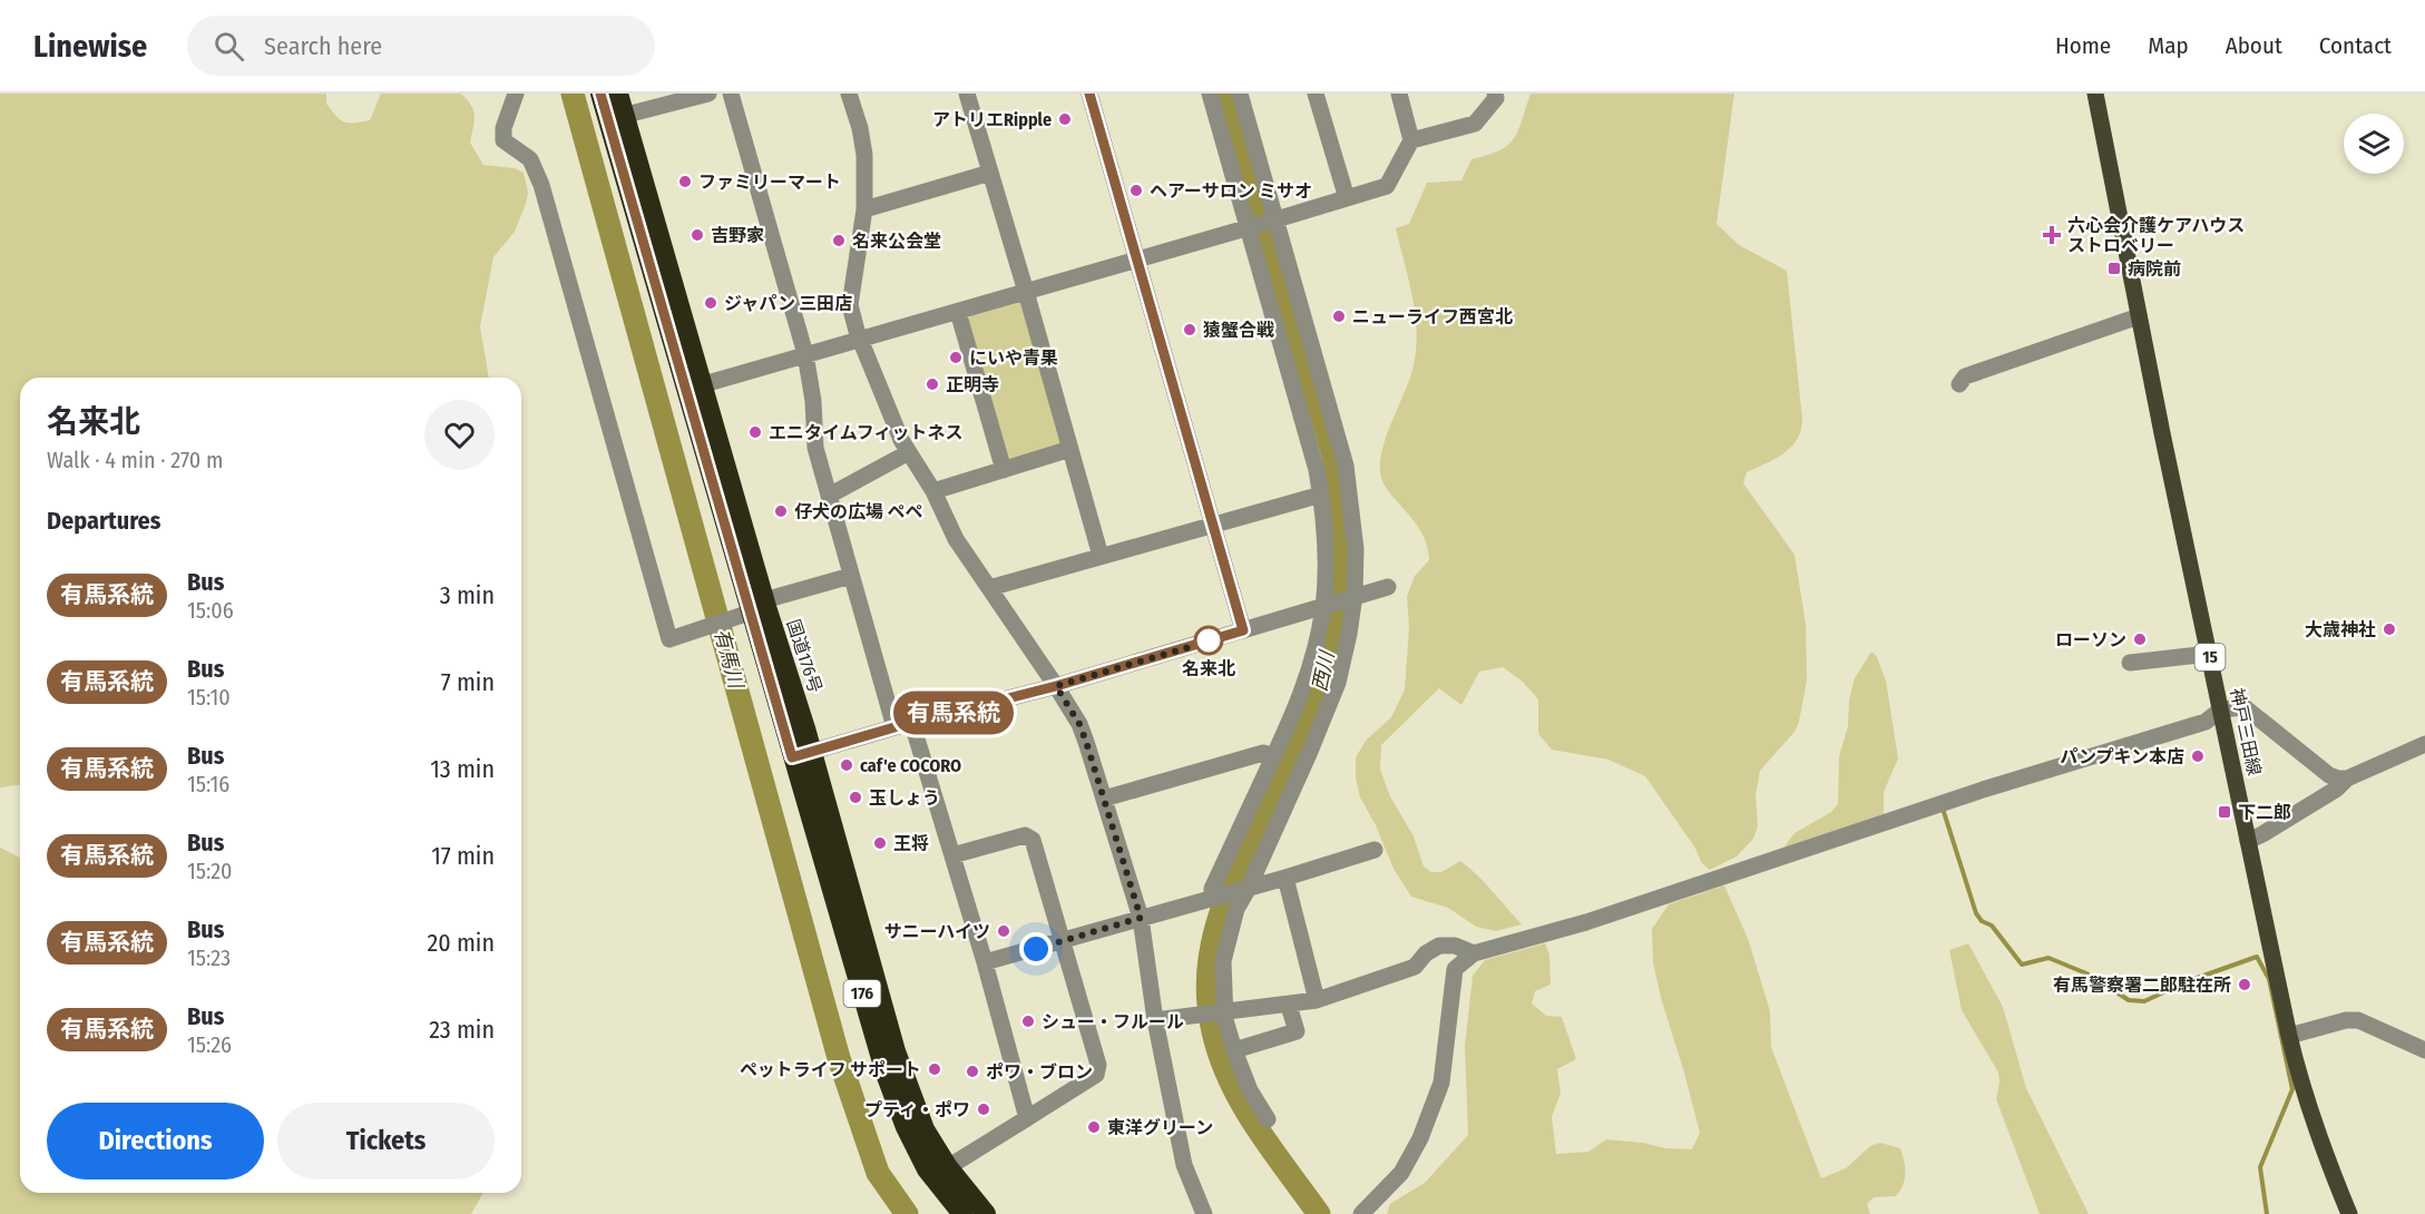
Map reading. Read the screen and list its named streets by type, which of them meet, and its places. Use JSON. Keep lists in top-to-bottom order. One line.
{"streets":{"highway":["176"],"main road":["15","神戸三田線"]},"water":["有馬川","西川"],"places":{"other":["アトリエRipple","ファミリーマート","ヘアーサロン ミサオ","吉野家","名来公会堂","ジャパン 三田店","ニューライフ西宮北","猿蟹合戦","にいや青果","正明寺","エニタイムフィットネス","仔犬の広場 ペペ","大歳神社","ローソン","名来北","パンプキン本店","caf'e COCORO","玉しょう","王将","サニーハイツ","有馬警察署二郎駐在所","シュー・フルール","ペットライフ サポート","ポワ・ブロン","プティ・ポワ","東洋グリーン"],"health":["六心会介護ケアハウス ストロベリー"],"transit":["病院前","下二郎"]},"lines":["bus line 有馬系統"],"page":{"header":"Linewise","search":"Search here","nav":["Home","Map","About","Contact"],"on_map":"有馬系統","heading":[["名来北","Walk · 4 min · 270 m"],"Departures"],"list":[{"mark":"有馬系統","name":"Bus","note":"15:06","value":"3 min"},{"mark":"有馬系統","name":"Bus","note":"15:10","value":"7 min"},{"mark":"有馬系統","name":"Bus","note":"15:16","value":"13 min"},{"mark":"有馬系統","name":"Bus","note":"15:20","value":"17 min"},{"mark":"有馬系統","name":"Bus","note":"15:23","value":"20 min"},{"mark":"有馬系統","name":"Bus","note":"15:26","value":"23 min"}],"buttons":["Directions","Tickets"]}}
